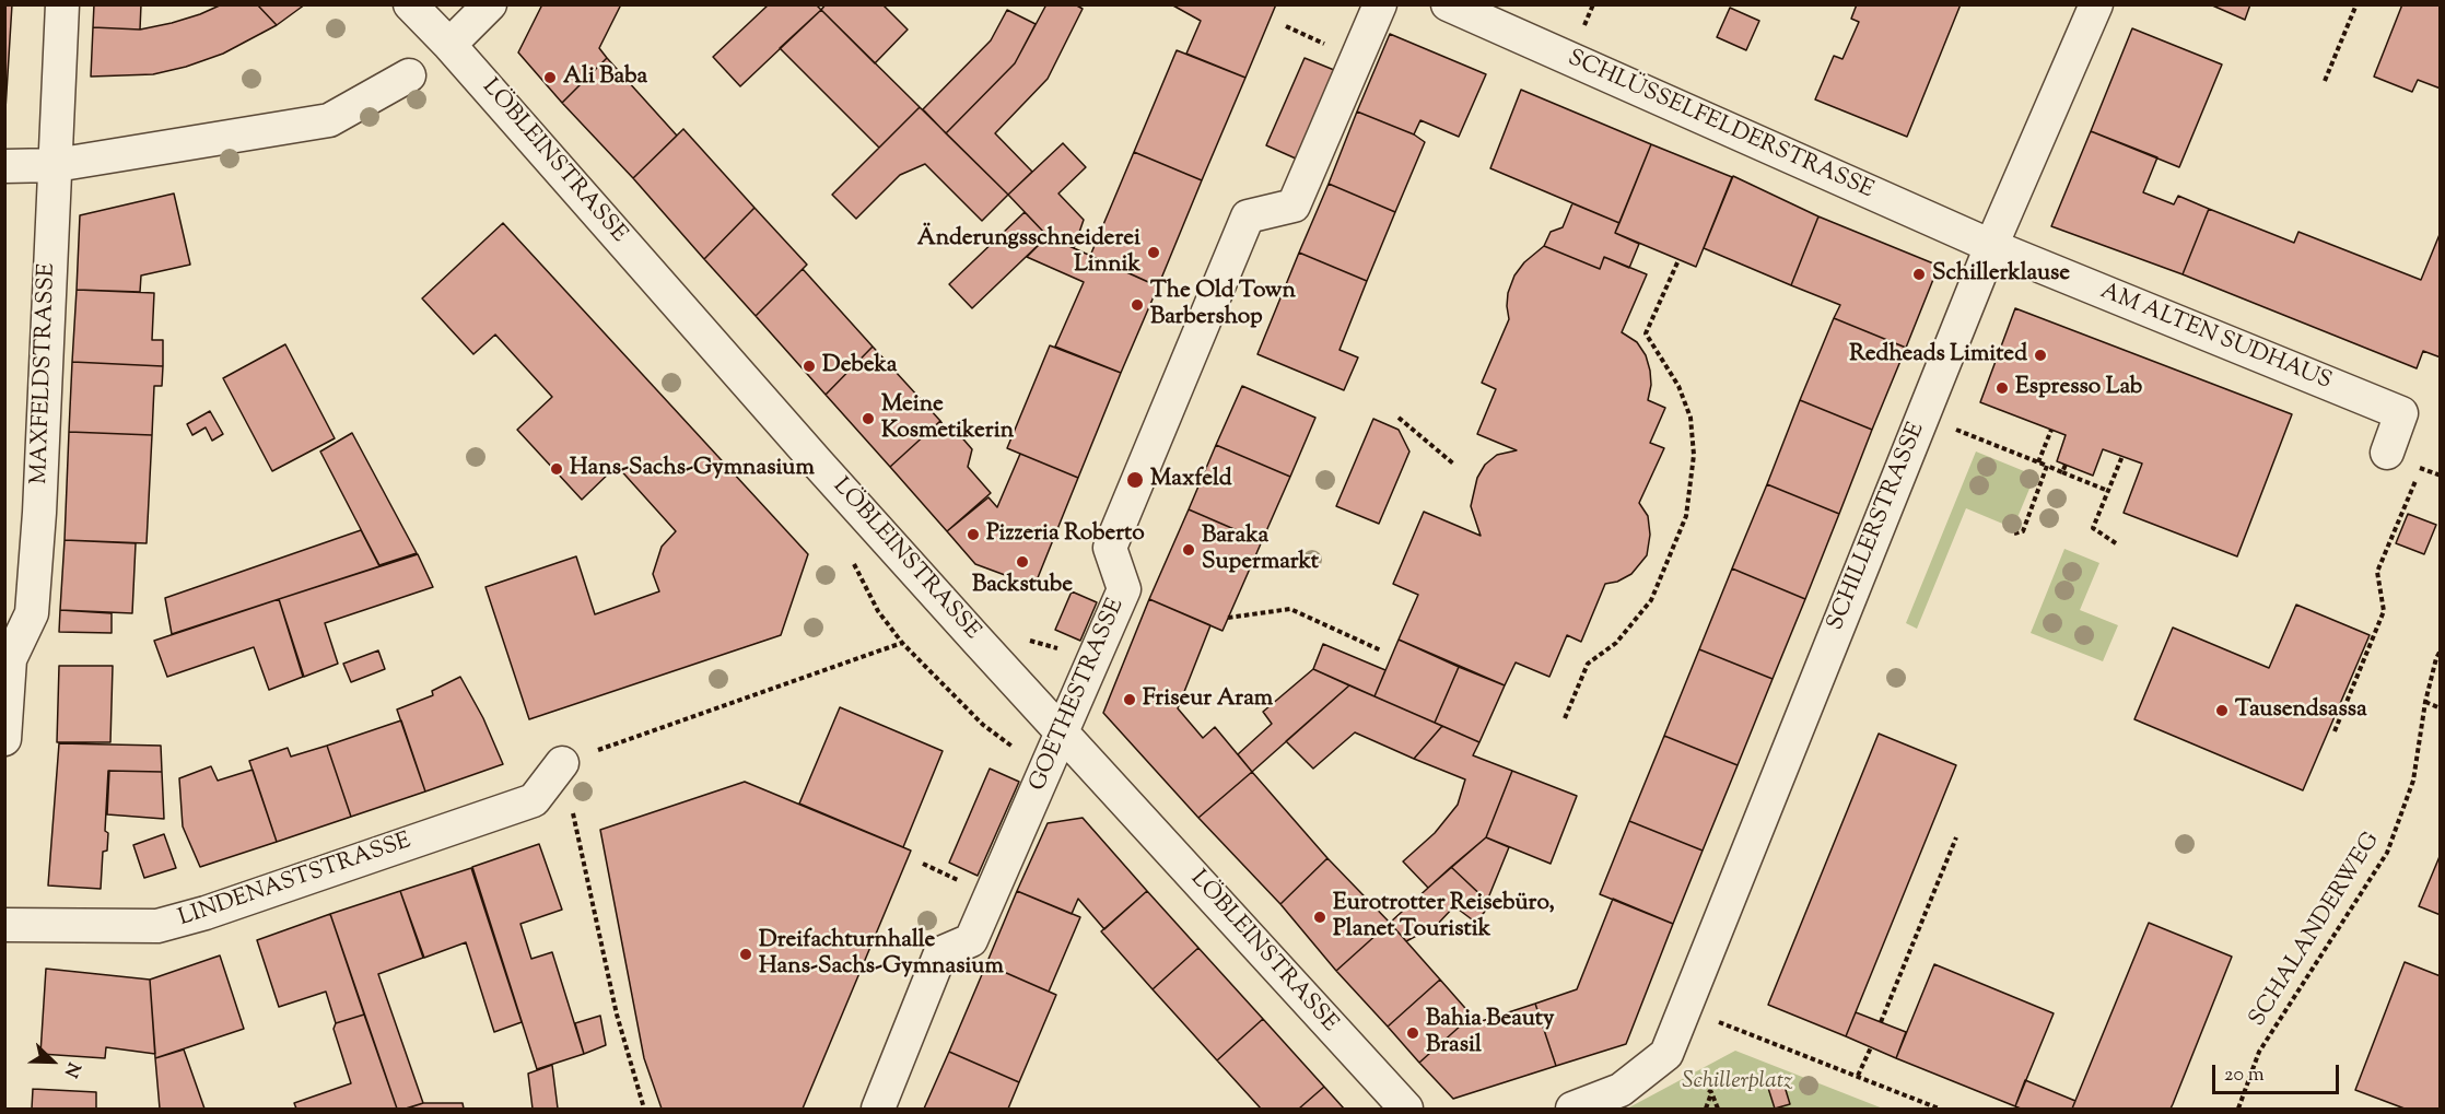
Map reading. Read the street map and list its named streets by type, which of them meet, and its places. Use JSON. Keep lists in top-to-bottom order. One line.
{"streets":{"street":["SCHLÜSSELFELDERSTRASSE","LÖBLEINSTRASSE","AM ALTEN SUDHAUS","MAXFELDSTRASSE","SCHILLERSTRASSE","GOETHESTRASSE","LINDENASTSTRASSE"],"path":["SCHALANDERWEG"]},"crossings":[["SCHLÜSSELFELDERSTRASSE","AM ALTEN SUDHAUS"],["SCHLÜSSELFELDERSTRASSE","SCHILLERSTRASSE"],["LÖBLEINSTRASSE","GOETHESTRASSE"],["AM ALTEN SUDHAUS","SCHILLERSTRASSE"]],"parks":["Schillerplatz"],"places":["Ali Baba","Änderungsschneiderei Linnik","Schillerklause","The Old Town Barbershop","Redheads Limited","Debeka","Espresso Lab","Meine Kosmetikerin","Hans-Sachs-Gymnasium","Maxfeld","Pizzeria Roberto","Baraka Supermarkt","Backstube","Friseur Aram","Tausendsassa","Eurotrotter Reisebüro, Planet Touristik","Dreifachturnhalle Hans-Sachs-Gymnasium","Bahia Beauty Brasil"],"scale_bar":"20 m","north":"bottom right"}
